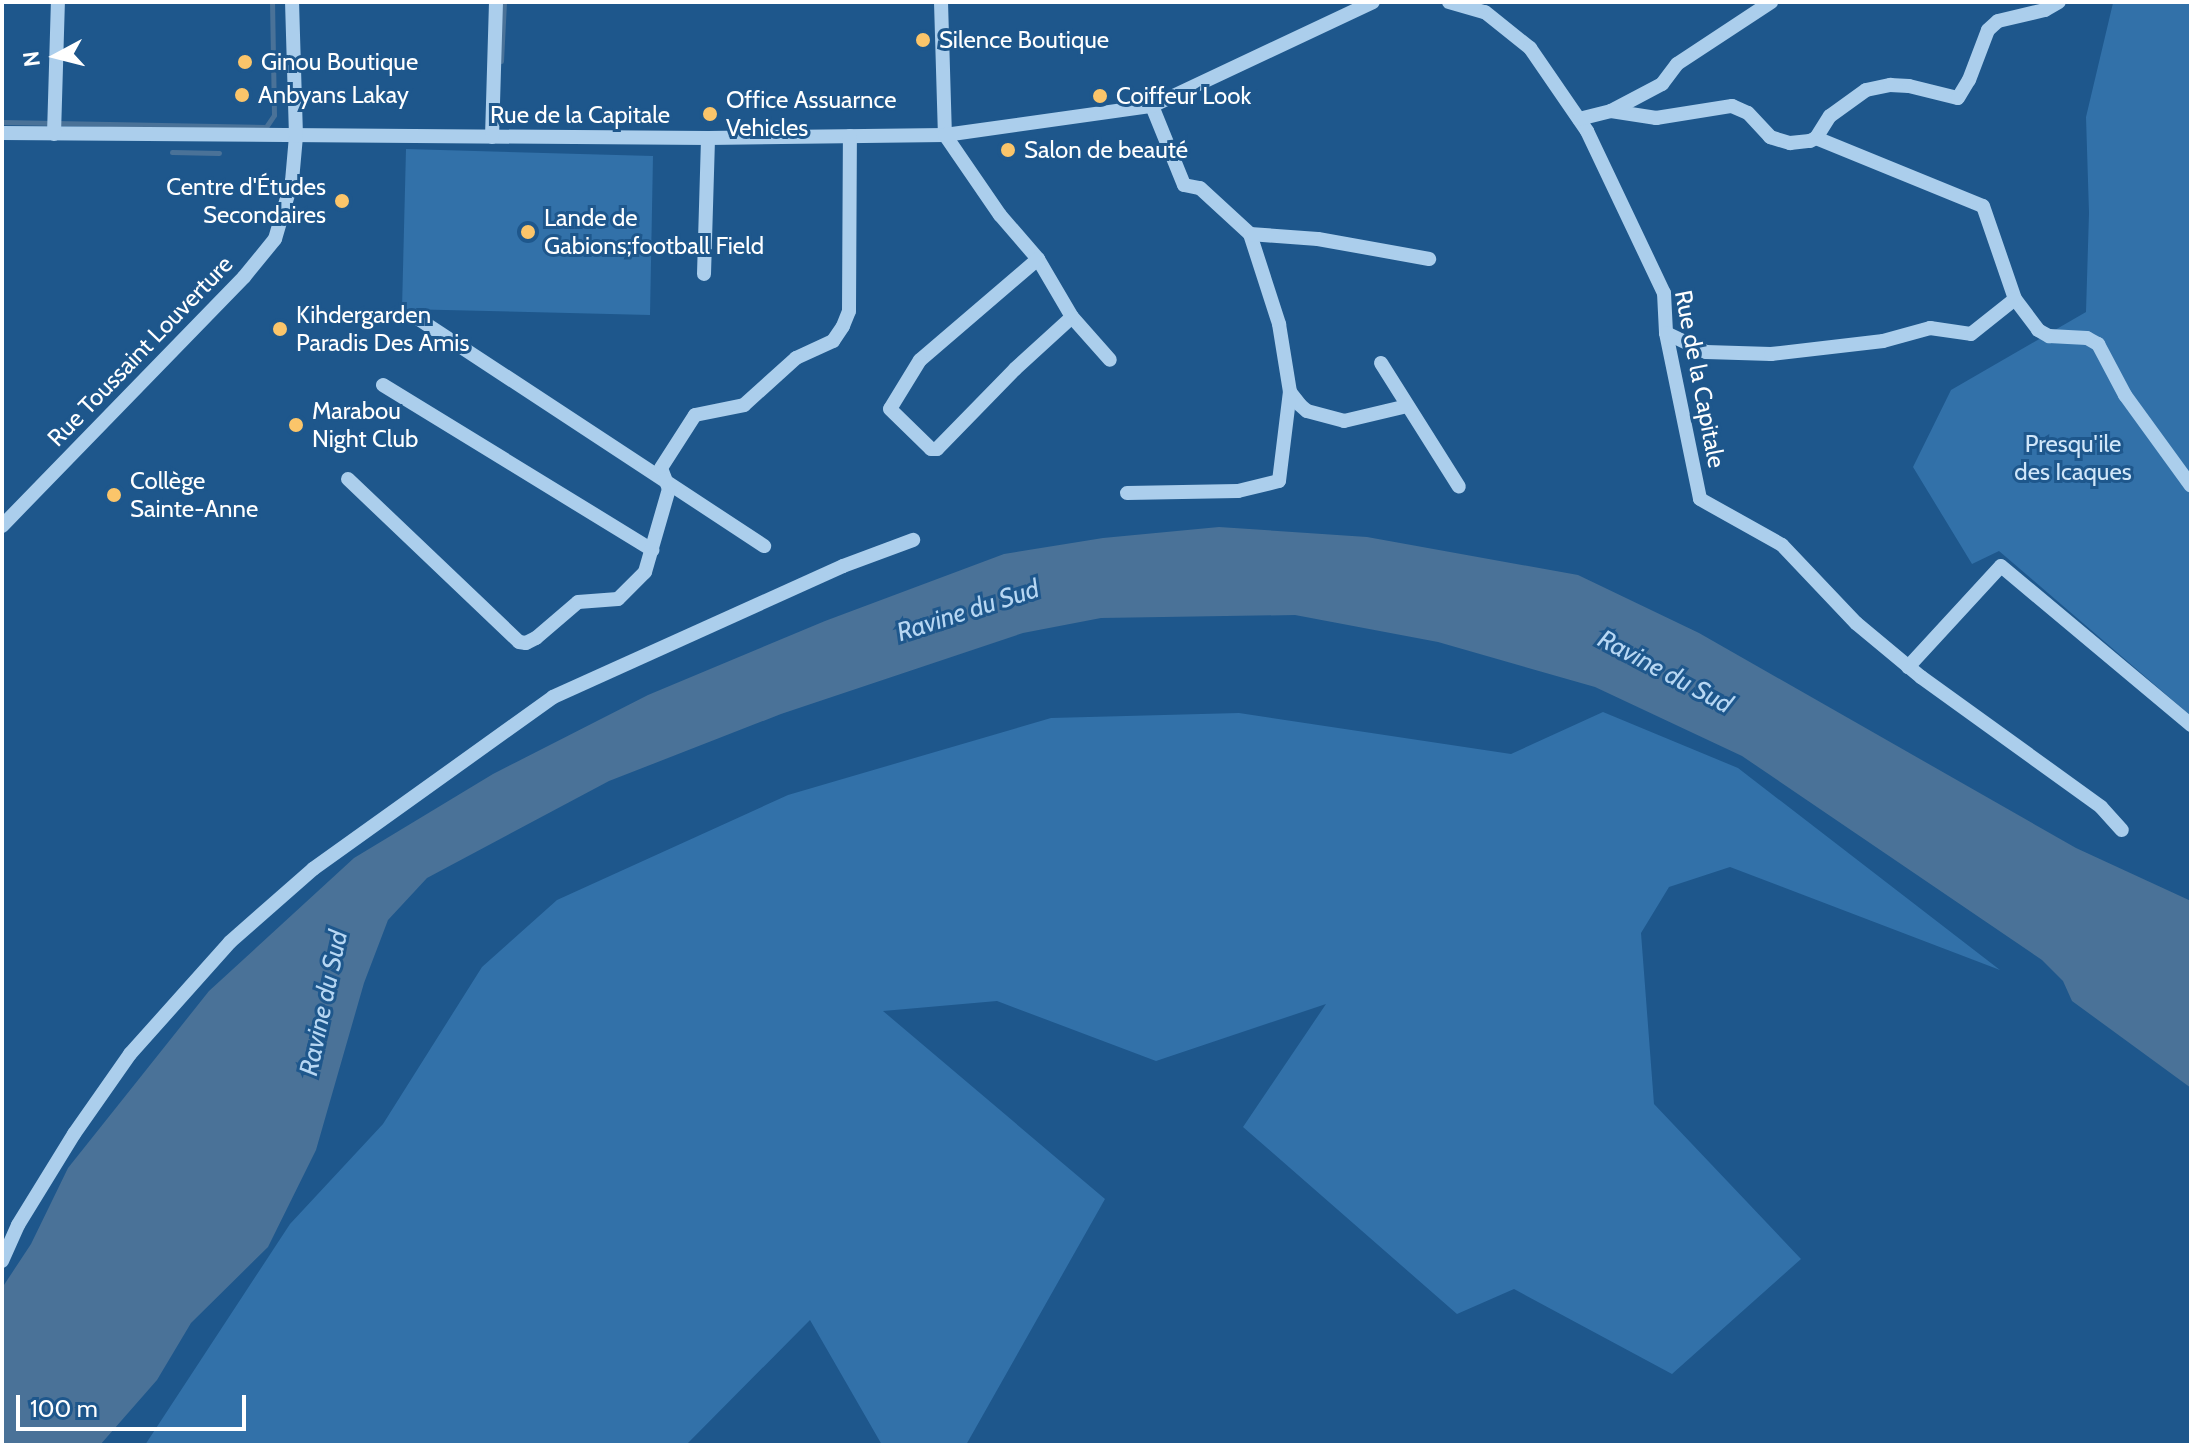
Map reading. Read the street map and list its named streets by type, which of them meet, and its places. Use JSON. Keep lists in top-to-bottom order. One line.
{"streets":{"street":["Rue de la Capitale","Rue Toussaint Louverture"]},"crossings":[["Rue de la Capitale","Rue Toussaint Louverture"]],"water":["Ravine du Sud"],"parks":["Presqu'ile des Icaques"],"places":["Silence Boutique","Ginou Boutique","Anbyans Lakay","Coiffeur Look","Office Assuarnce Vehicles","Salon de beauté","Centre d'Études Secondaires","Lande de Gabions;football Field","Kihdergarden Paradis Des Amis","Marabou Night Club","Collège Sainte-Anne"],"scale_bar":"100 m","north":"left"}
